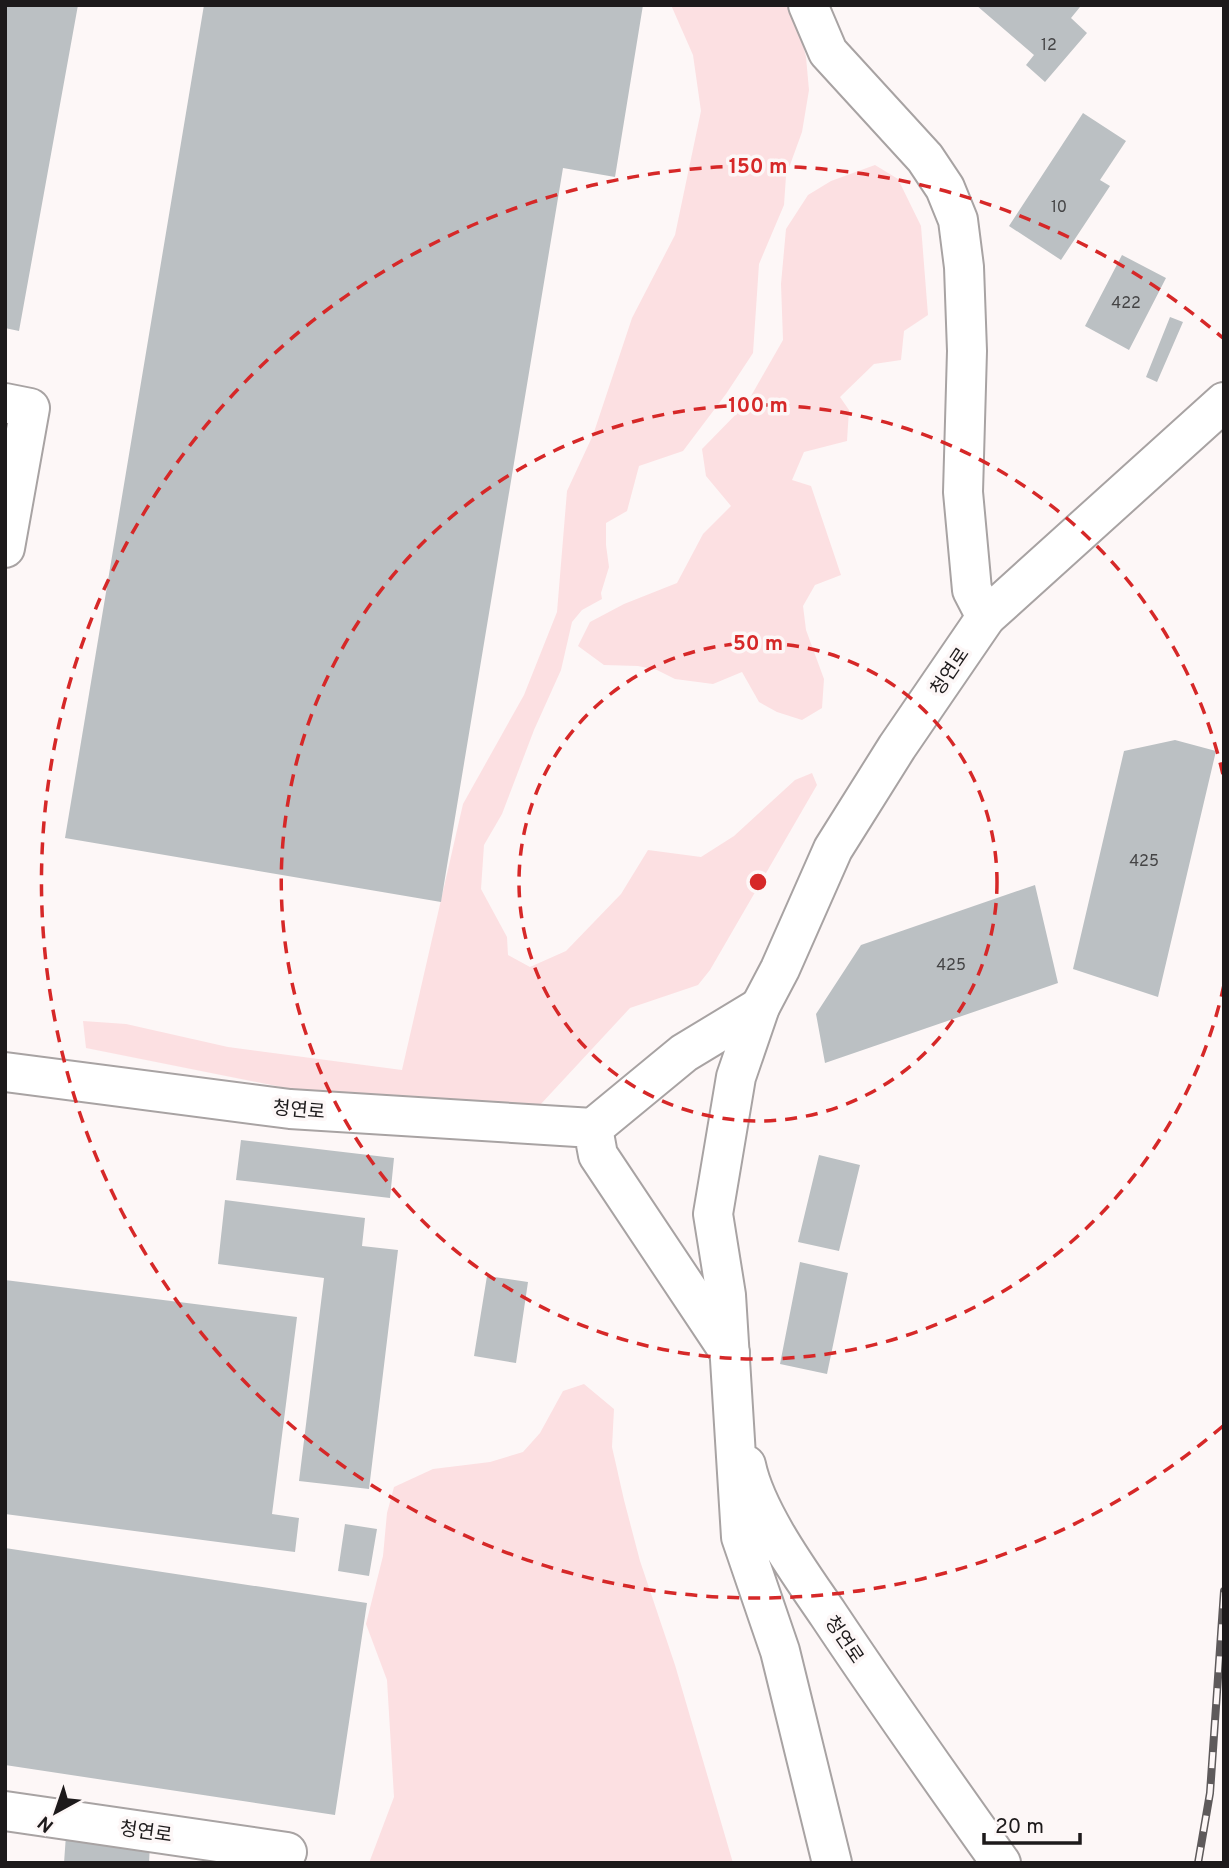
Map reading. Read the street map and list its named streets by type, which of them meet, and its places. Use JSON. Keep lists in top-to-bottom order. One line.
{"streets":{"main road":["청연로"]},"house_numbers":["12","10","422","425","425"],"scale_bar":"20 m","north":"bottom left","rings":["150 m","100 m","50 m"]}
